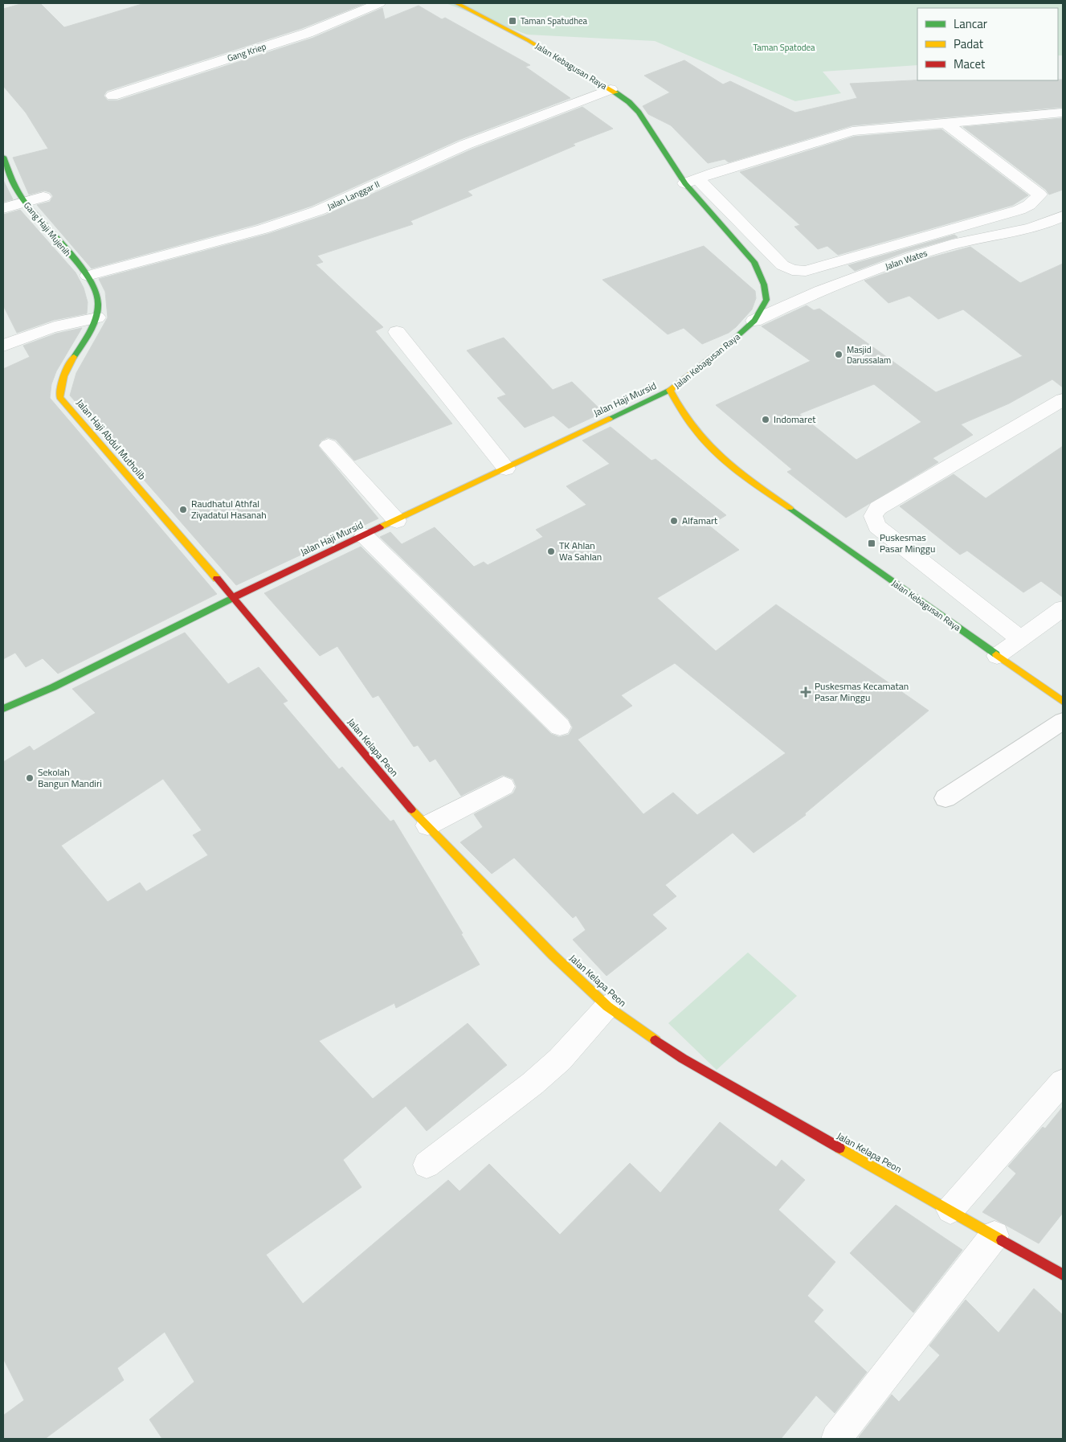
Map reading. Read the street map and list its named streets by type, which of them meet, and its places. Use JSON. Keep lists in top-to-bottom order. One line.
{"streets":{"street":["Gang Kriep","Jalan Kebagusan Raya","Jalan Langgar II","Gang Haji Mujenih","Jalan Wates","Jalan Haji Mursid","Jalan Haji Abdul Mutholib","Jalan Kelapa Peon"]},"crossings":[["Jalan Kebagusan Raya","Jalan Langgar II"],["Jalan Kebagusan Raya","Jalan Wates"],["Jalan Kebagusan Raya","Jalan Haji Mursid"],["Jalan Langgar II","Gang Haji Mujenih"],["Jalan Langgar II","Jalan Haji Abdul Mutholib"],["Gang Haji Mujenih","Jalan Haji Abdul Mutholib"],["Jalan Haji Mursid","Jalan Haji Abdul Mutholib"],["Jalan Haji Mursid","Jalan Kelapa Peon"],["Jalan Haji Abdul Mutholib","Jalan Kelapa Peon"]],"parks":["Taman Spatodea"],"places":{"transit":["Taman Spatudhea","Puskesmas Pasar Minggu"],"other":["Masjid Darussalam","Indomaret","Raudhatul Athfal Ziyadatul Hasanah","Alfamart","TK Ahlan Wa Sahlan","Sekolah Bangun Mandiri"],"health":["Puskesmas Kecamatan Pasar Minggu"]},"legend":["Lancar","Padat","Macet"]}
